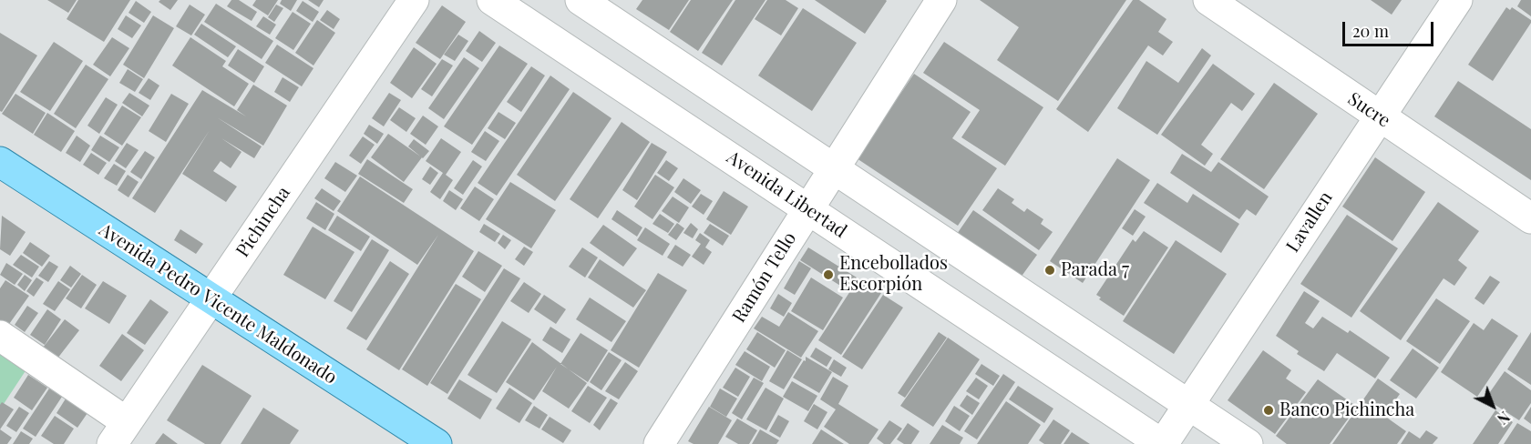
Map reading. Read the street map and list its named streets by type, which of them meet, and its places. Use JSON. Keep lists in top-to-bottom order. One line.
{"streets":{"main road":["Avenida Pedro Vicente Maldonado"],"street":["Sucre","Avenida Libertad","Pichincha","Lavallen","Ramón Tello"]},"crossings":[["Sucre","Lavallen"],["Avenida Libertad","Lavallen"],["Avenida Libertad","Ramón Tello"],["Pichincha","Avenida Pedro Vicente Maldonado"]],"places":["Parada 7","Encebollados Escorpión","Banco Pichincha"],"scale_bar":"20 m","north":"bottom right"}
